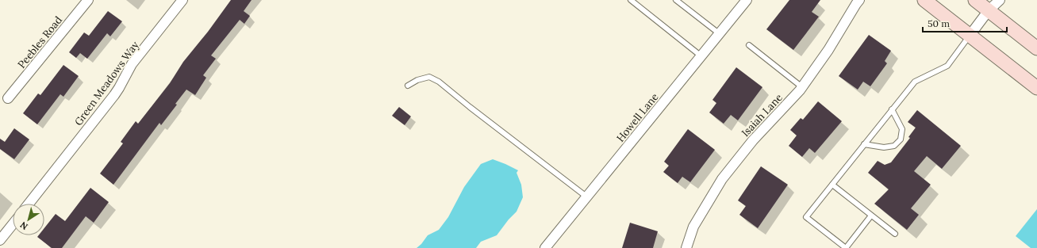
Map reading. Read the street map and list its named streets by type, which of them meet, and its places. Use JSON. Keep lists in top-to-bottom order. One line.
{"streets":{"street":["Peebles Road","Green Meadows Way","Isaiah Lane","Howell Lane"]},"scale_bar":"50 m","north":"bottom left"}
